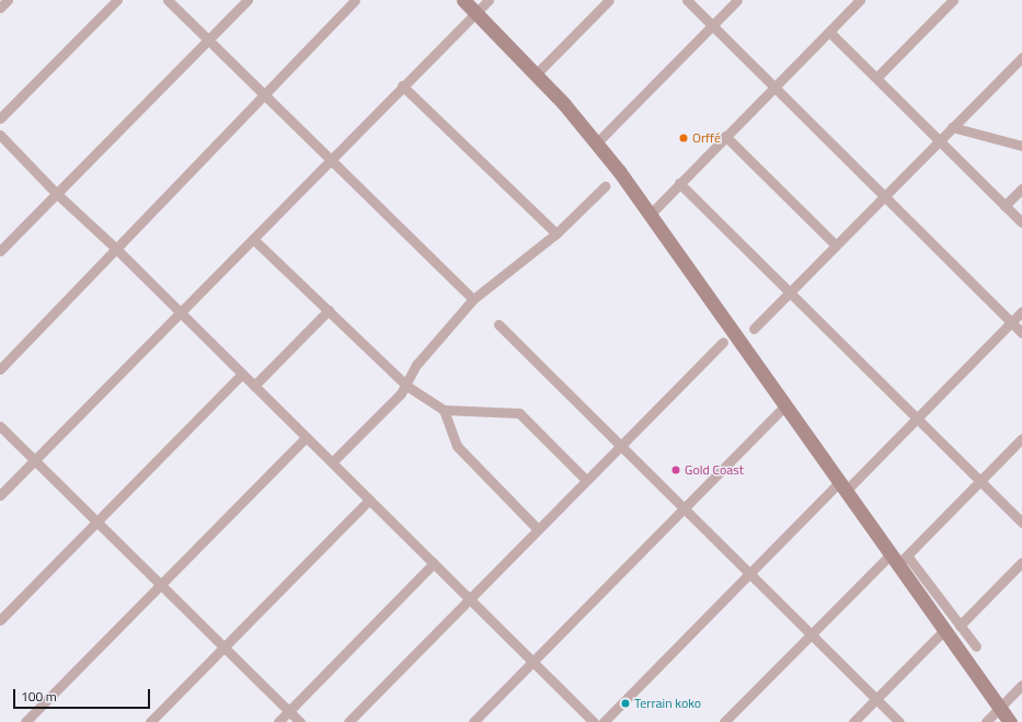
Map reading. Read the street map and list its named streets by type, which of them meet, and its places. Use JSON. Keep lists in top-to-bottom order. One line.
{"places":["Orffé","Gold Coast","Terrain koko"],"scale_bar":"100 m"}
